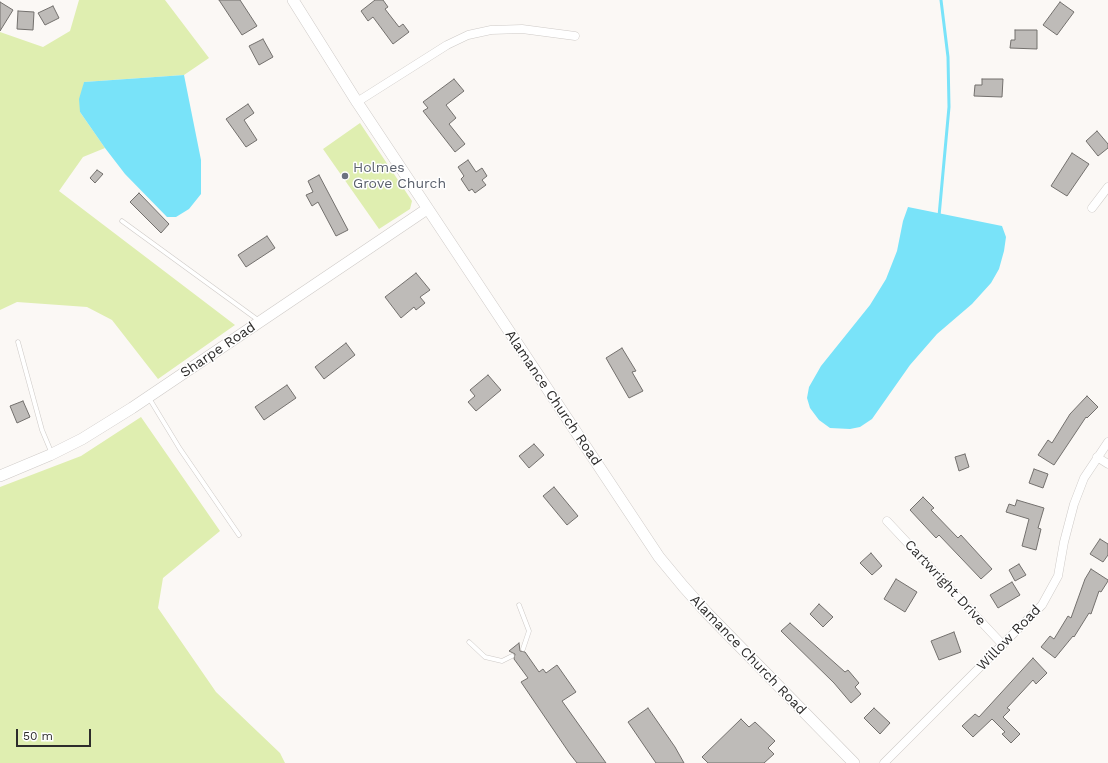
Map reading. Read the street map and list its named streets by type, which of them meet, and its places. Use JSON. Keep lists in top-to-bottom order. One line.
{"streets":{"main road":["Sharpe Road","Alamance Church Road"],"street":["Cartwright Drive","Willow Road"]},"crossings":[["Sharpe Road","Alamance Church Road"],["Cartwright Drive","Willow Road"]],"places":["Holmes Grove Church"],"scale_bar":"50 m"}
